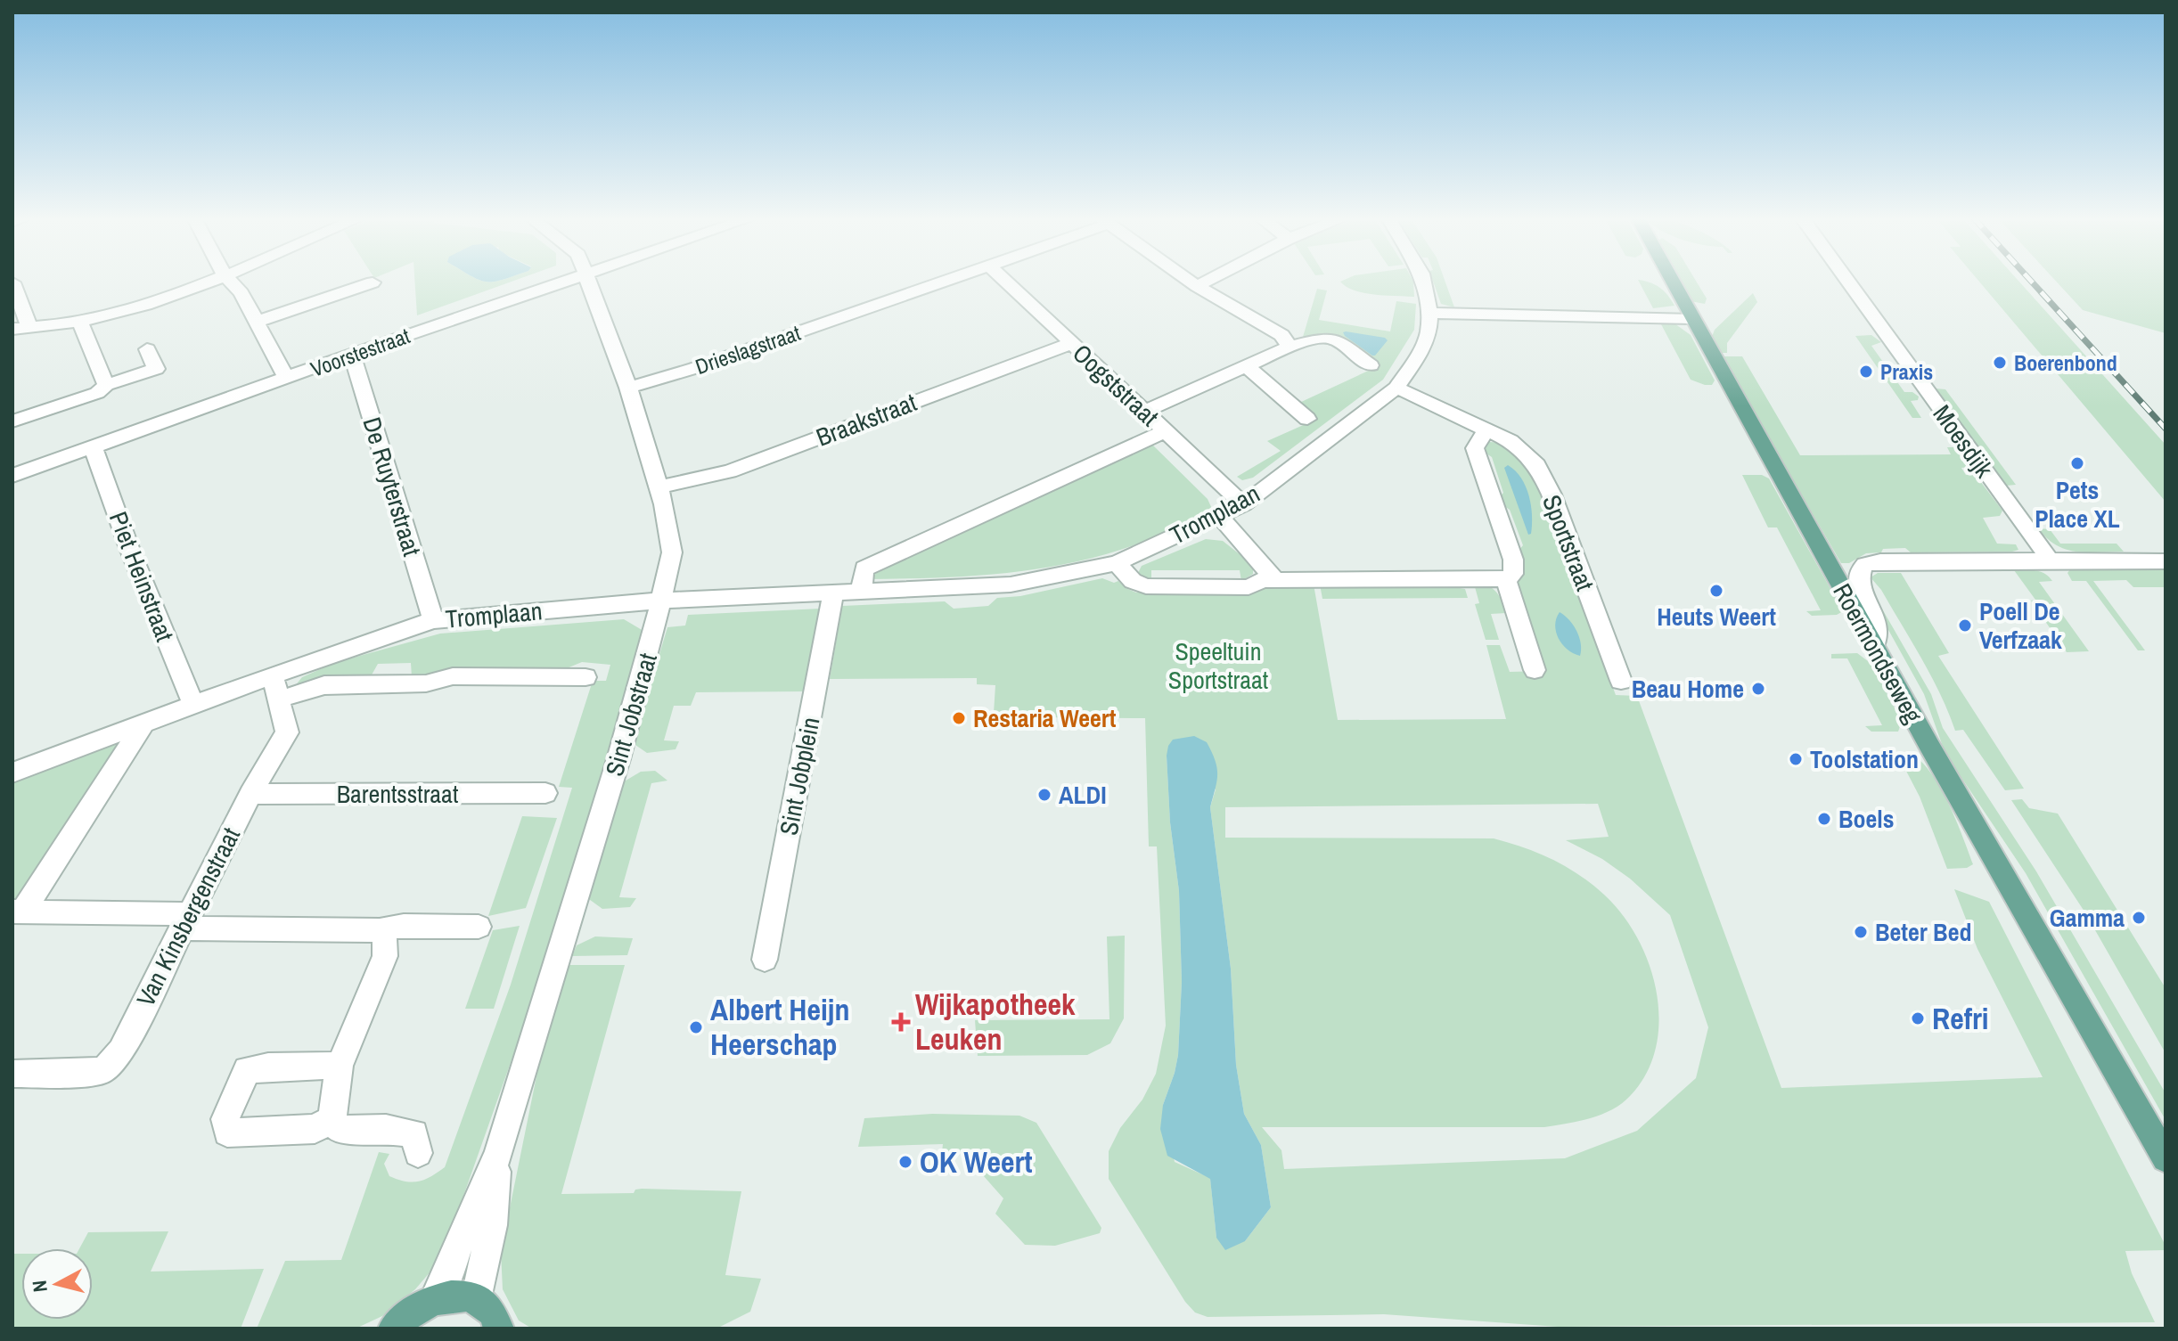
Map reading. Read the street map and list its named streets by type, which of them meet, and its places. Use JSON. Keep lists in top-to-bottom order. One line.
{"streets":{"main road":["Roermondseweg"],"street":["Drieslagstraat","Voorstestraat","Oogststraat","Braakstraat","Moesdijk","De Ruyterstraat","Tromplaan","Sportstraat","Piet Heinstraat","Sint Jobstraat","Sint Jobplein","Barentsstraat","Van Kinsbergenstraat"]},"crossings":[["Drieslagstraat","Sint Jobstraat"],["Voorstestraat","De Ruyterstraat"],["Voorstestraat","Piet Heinstraat"],["Oogststraat","Braakstraat"],["Oogststraat","Tromplaan"],["Braakstraat","Sint Jobstraat"],["De Ruyterstraat","Tromplaan"],["Tromplaan","Sportstraat"],["Tromplaan","Piet Heinstraat"],["Tromplaan","Sint Jobstraat"],["Tromplaan","Sint Jobplein"],["Tromplaan","Van Kinsbergenstraat"],["Barentsstraat","Van Kinsbergenstraat"]],"parks":["Speeltuin Sportstraat"],"places":{"other":["Boerenbond","Praxis","Pets Place XL","Heuts Weert","Poell De Verfzaak","Beau Home","Restaria Weert","Toolstation","ALDI","Boels","Gamma","Beter Bed","Refri","Albert Heijn Heerschap","OK Weert"],"health":["Wijkapotheek Leuken"]},"north":"left"}
